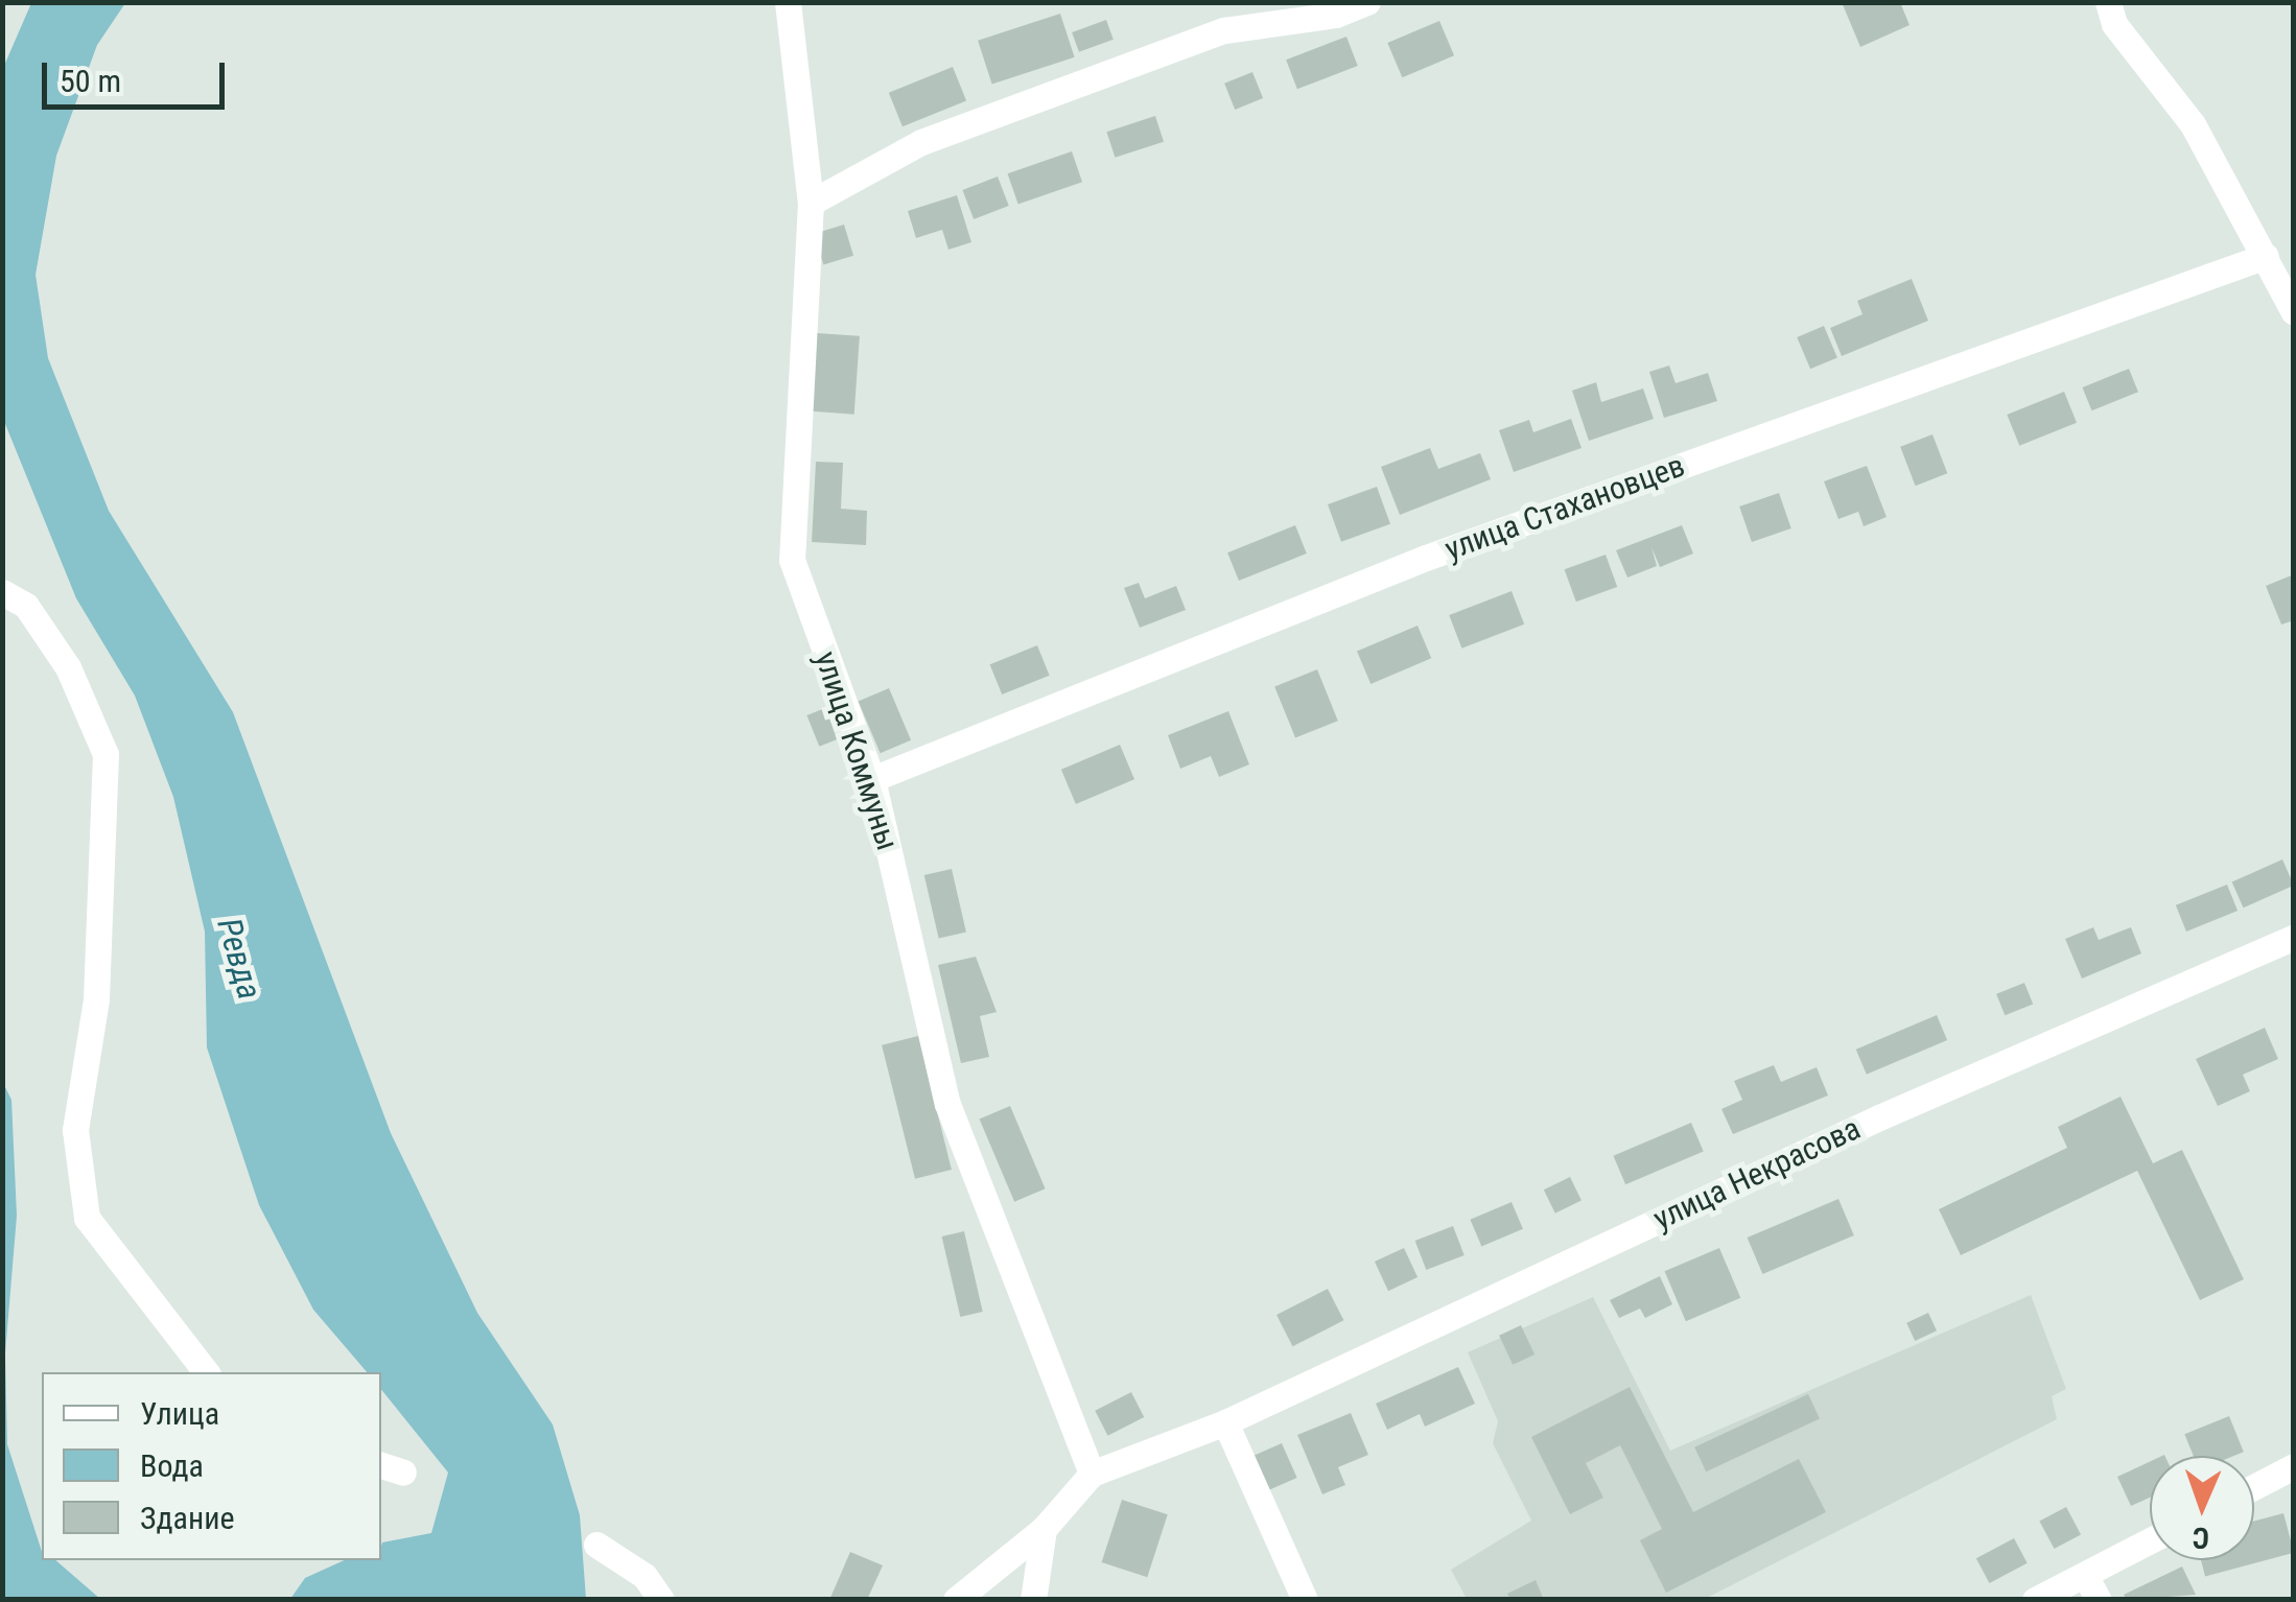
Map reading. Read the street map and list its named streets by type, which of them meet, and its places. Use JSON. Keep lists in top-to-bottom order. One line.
{"streets":{"street":["улица Стахановцев","улица Коммуны","улица Некрасова"]},"crossings":[["улица Стахановцев","улица Коммуны"]],"water":["Ревда"],"legend":["Улица","Вода","Здание"],"scale_bar":"50 m","north":"bottom"}
